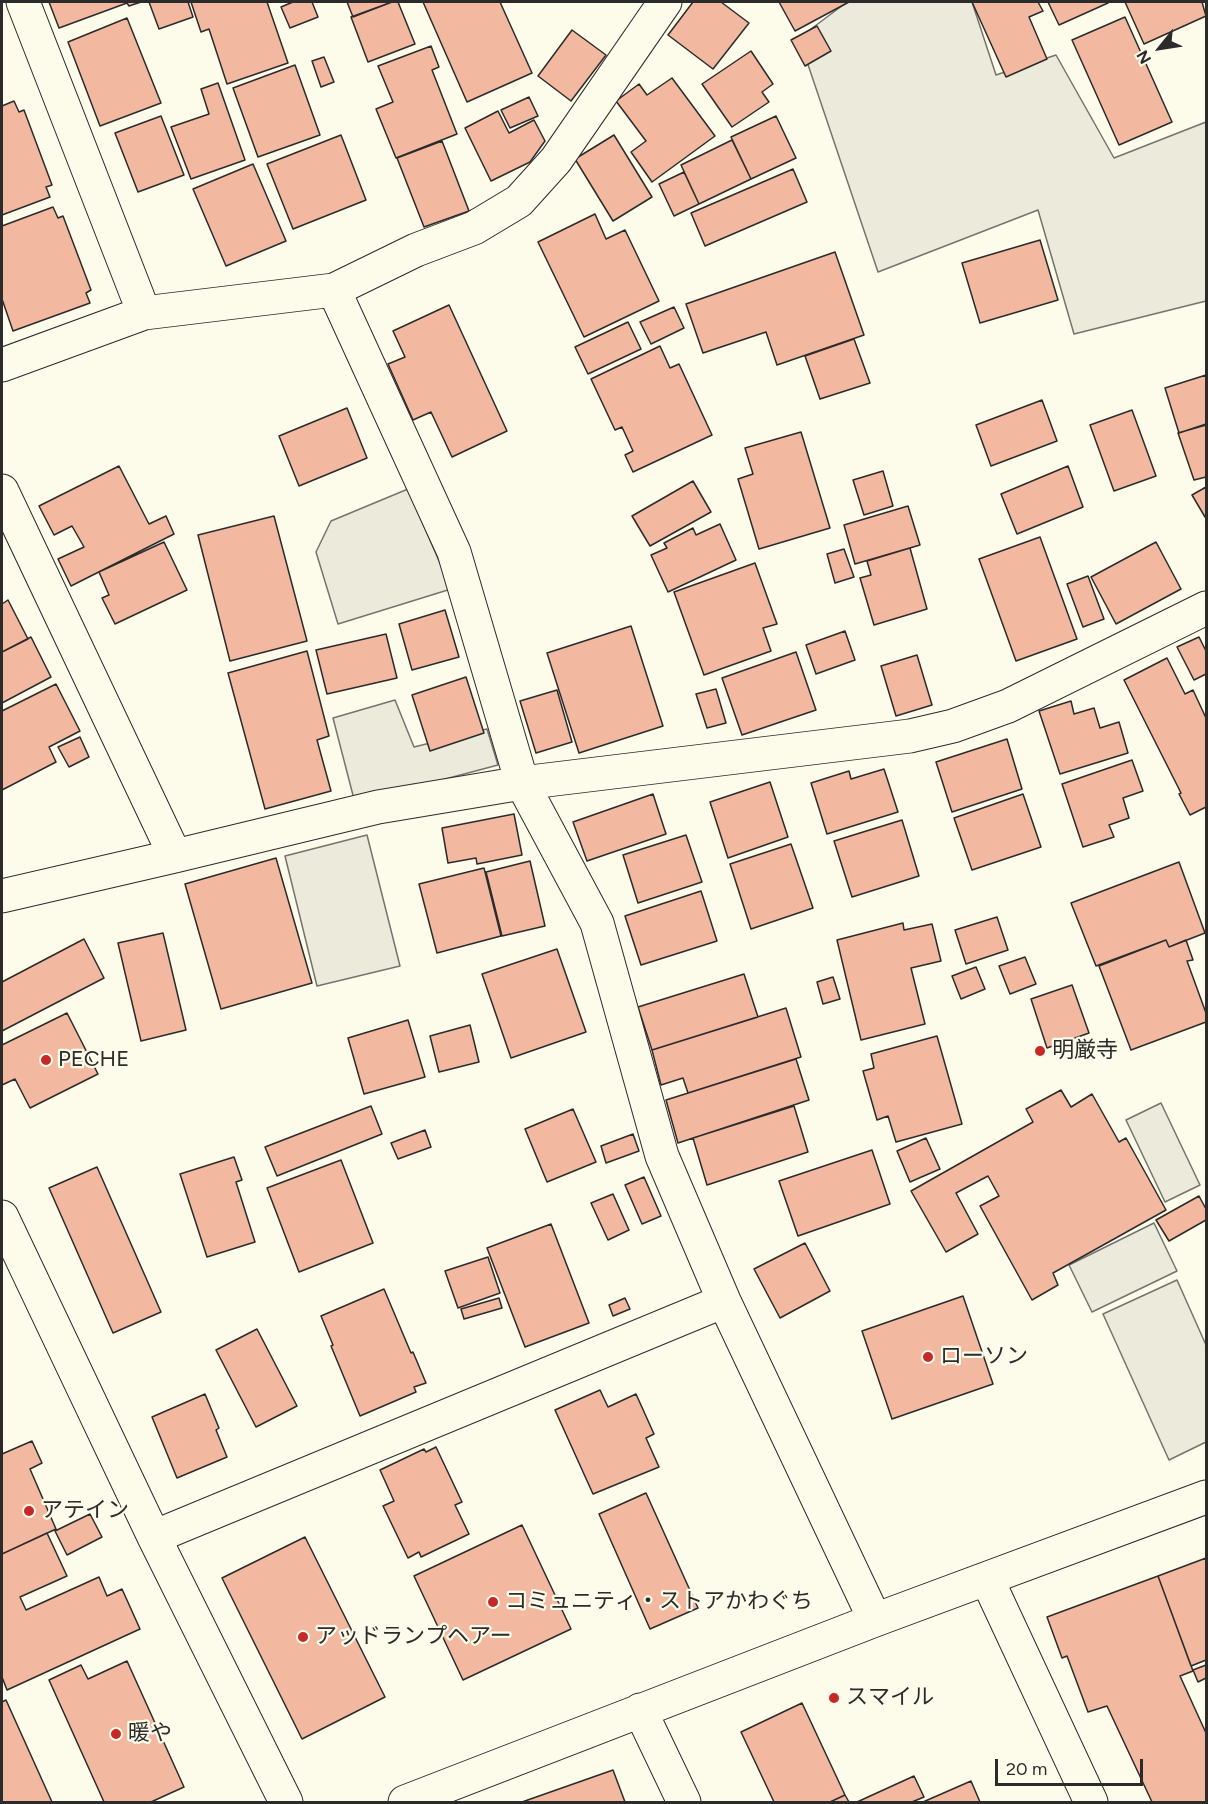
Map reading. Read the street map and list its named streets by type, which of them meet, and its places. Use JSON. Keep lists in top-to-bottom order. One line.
{"places":["明厳寺","PECHE","ローソン","アテイン","コミュニティ・ストアかわぐち","アッドランプヘアー","スマイル","暖や"],"scale_bar":"20 m","north":"bottom left"}
